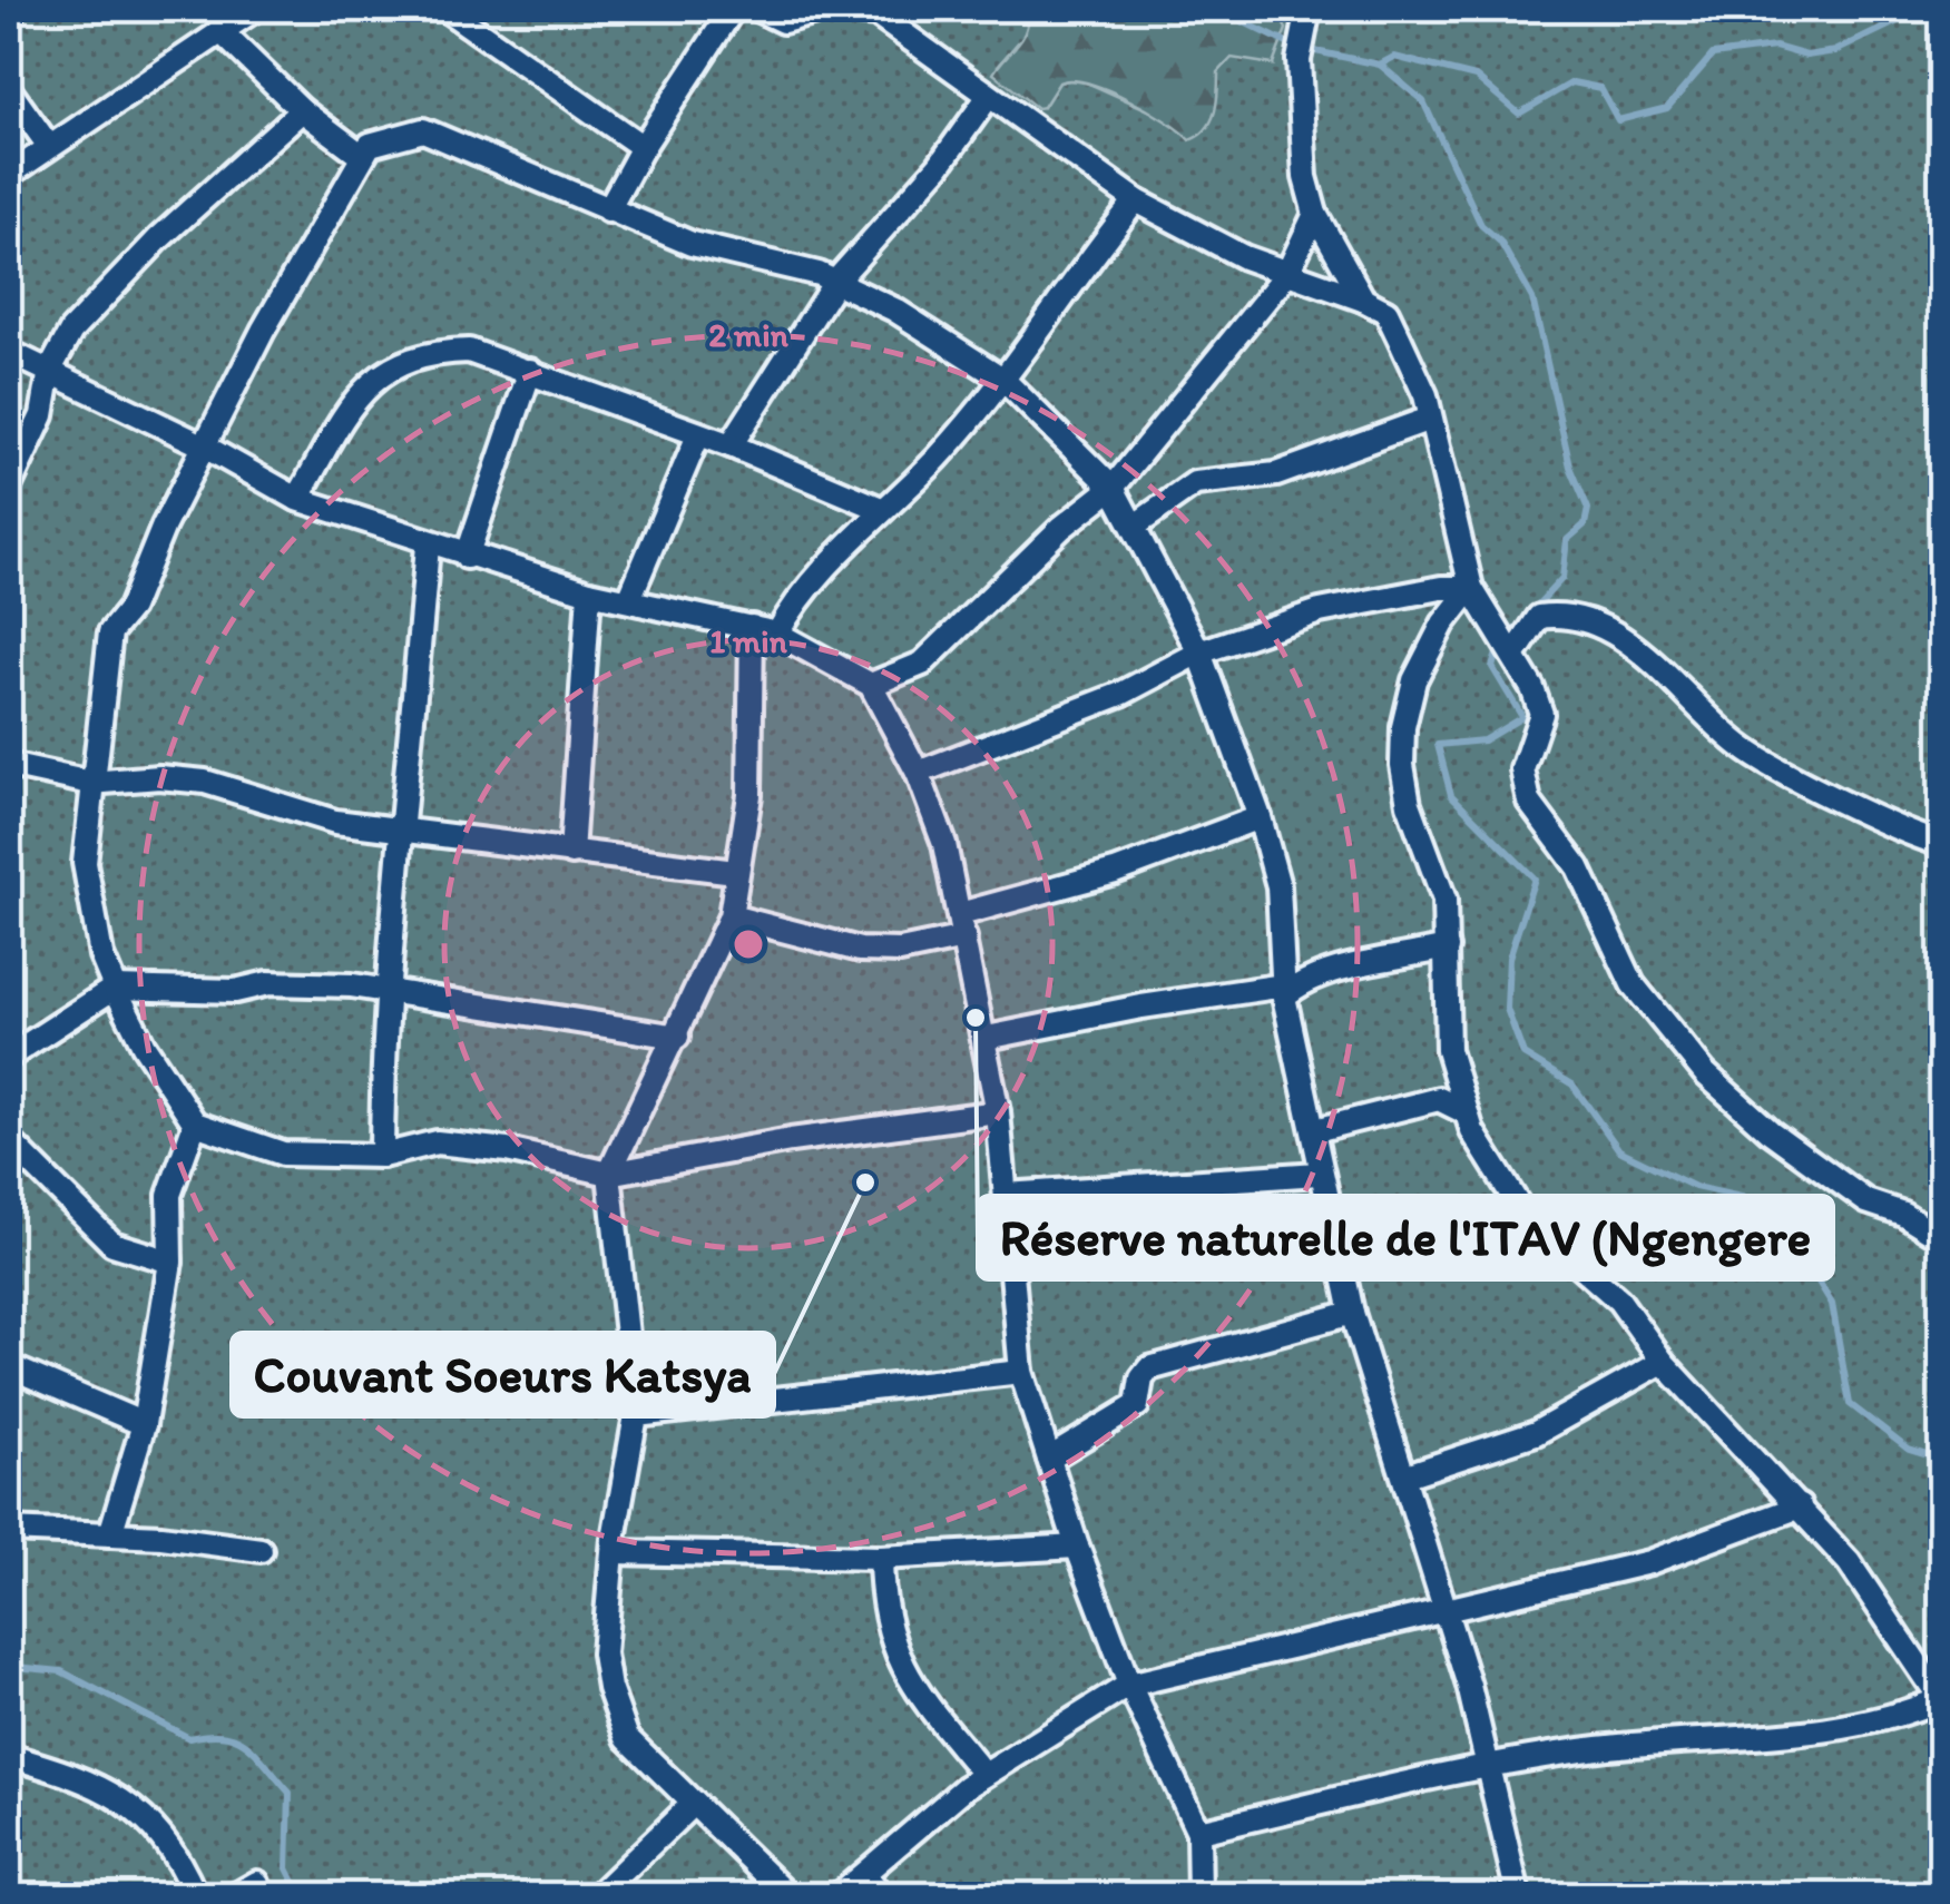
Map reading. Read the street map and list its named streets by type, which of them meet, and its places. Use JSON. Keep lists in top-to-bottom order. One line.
{"places":["Réserve naturelle de l'ITAV (Ngengere","Couvant Soeurs Katsya"],"rings":["2 min","1 min"]}
